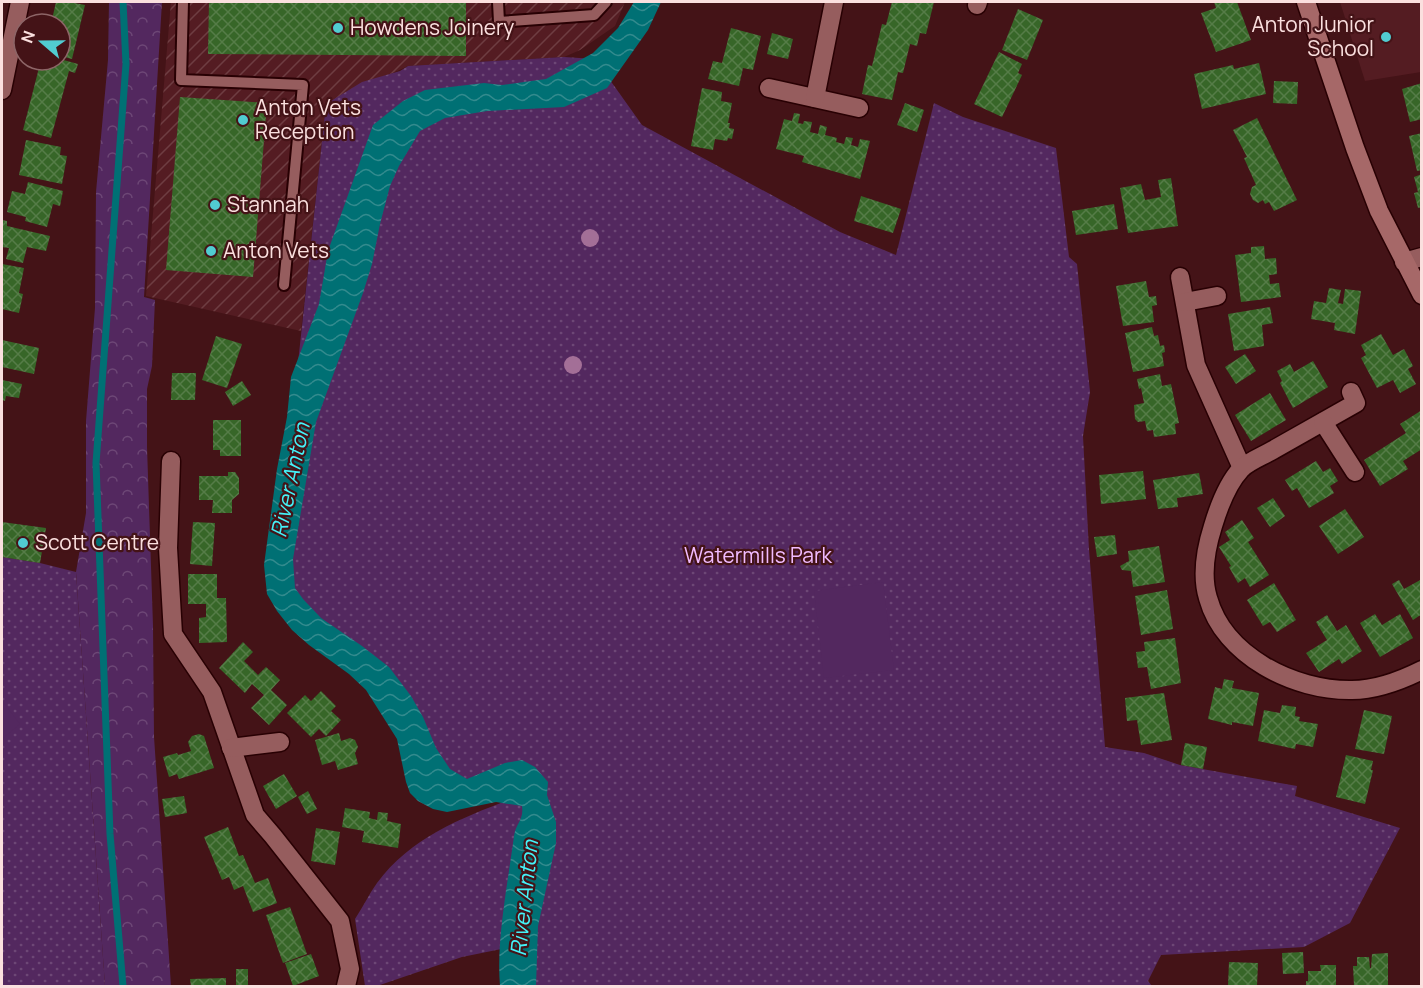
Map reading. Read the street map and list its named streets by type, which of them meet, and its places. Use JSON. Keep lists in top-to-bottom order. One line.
{"water":["River Anton"],"parks":["Watermills Park"],"places":["Howdens Joinery","Anton Junior School","Anton Vets Reception","Stannah","Anton Vets","Scott Centre"],"north":"left"}
